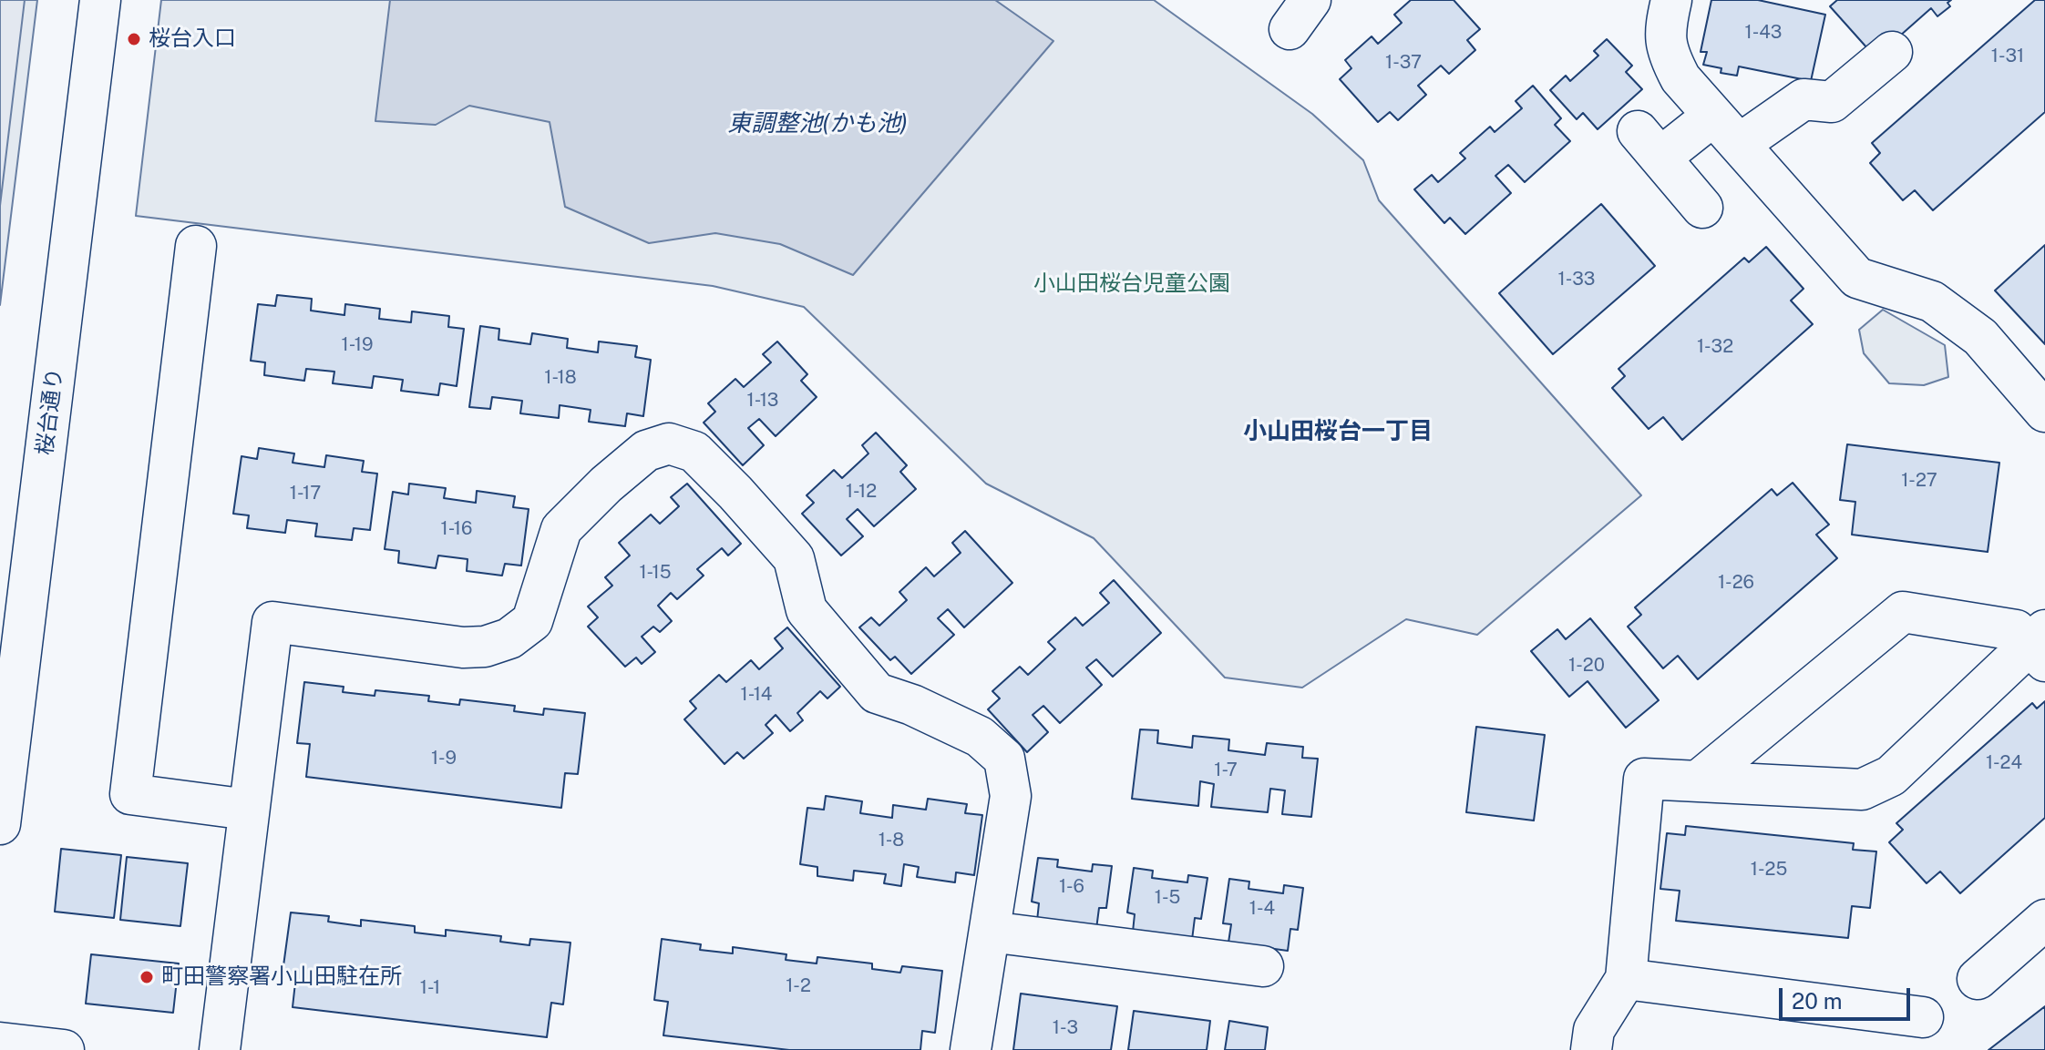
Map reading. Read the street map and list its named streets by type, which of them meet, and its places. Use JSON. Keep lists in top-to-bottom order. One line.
{"streets":{"street":["桜台通り"]},"districts":["小山田桜台一丁目"],"water":["東調整池(かも池)"],"parks":["小山田桜台児童公園"],"places":["桜台入口","町田警察署小山田駐在所"],"house_numbers":["1-43","1-31","1-37","1-33","1-19","1-32","1-18","1-13","1-27","1-12","1-17","1-16","1-15","1-26","1-20","1-14","1-9","1-24","1-7","1-8","1-25","1-6","1-5","1-4","1-2","1-1","1-3"],"scale_bar":"20 m"}
